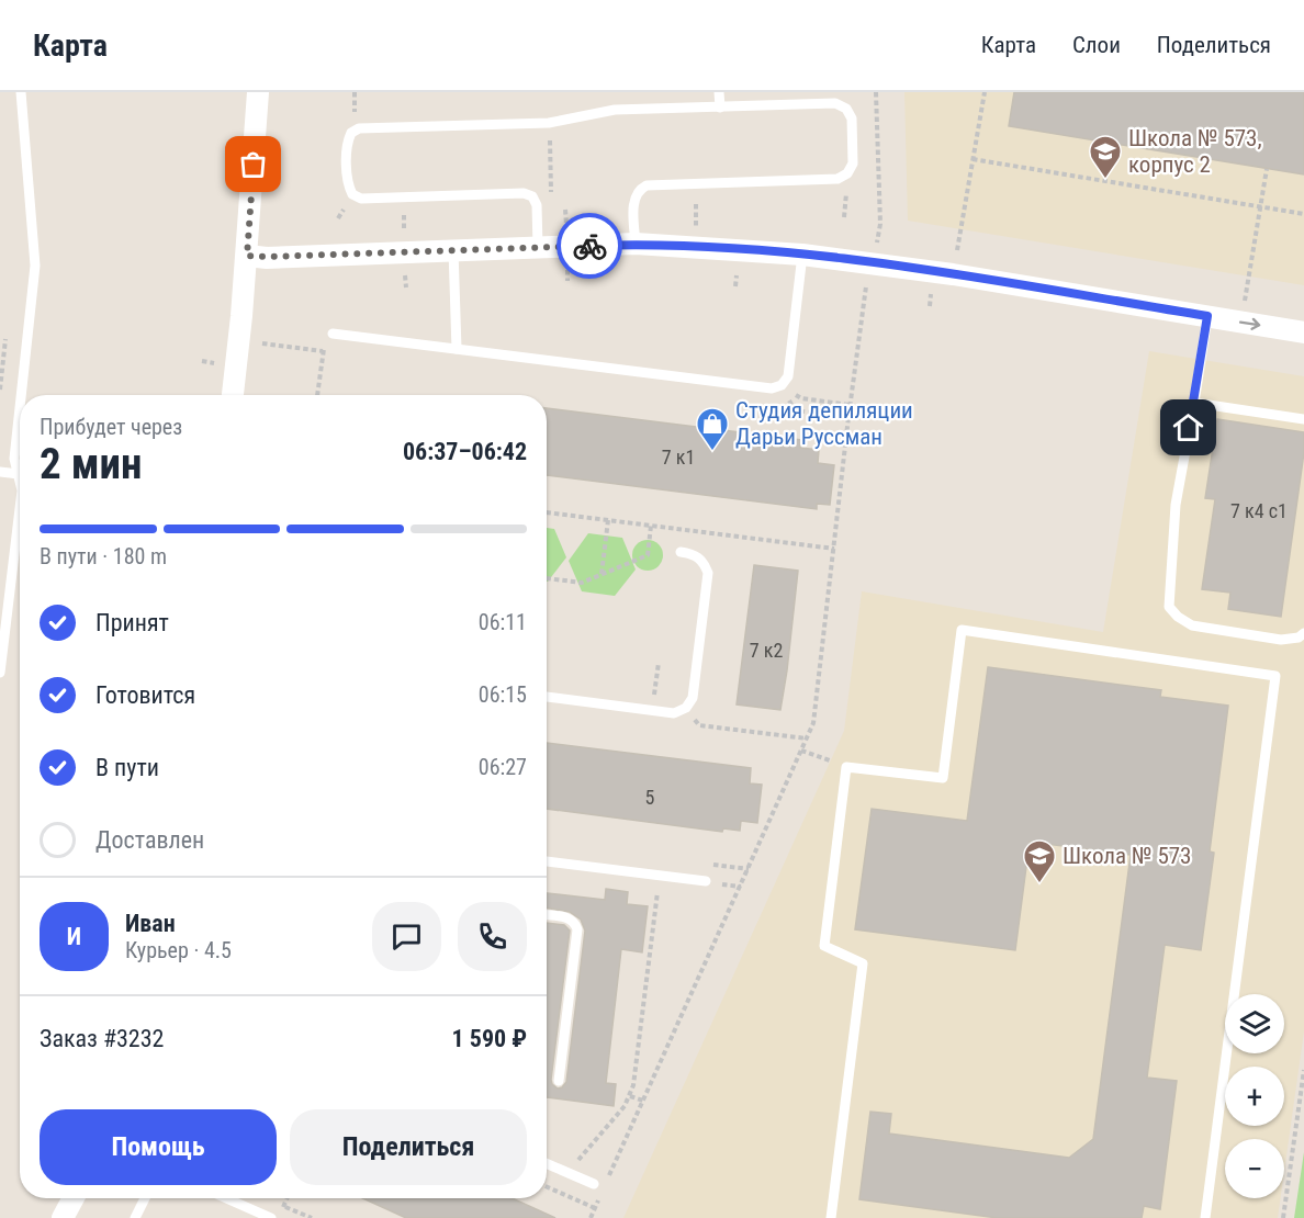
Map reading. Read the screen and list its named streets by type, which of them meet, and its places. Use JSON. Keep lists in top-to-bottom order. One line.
{"places":{"school or university":["Школа № 573, корпус 2","Школа № 573"],"shop":["Студия депиляции Дарьи Руссман"]},"house_numbers":["7 к1","7 к4 с1","7 к2","5"],"page":{"header":"Карта","nav":["Карта","Слои","Поделиться"],"heading":["2 мин","Прибудет через","06:37–06:42"],"panel":["Иван","Курьер · 4.5","Заказ #3232","1 590 ₽"],"bar":"В пути · 180 m","list":[["Принят","06:11"],["Готовится","06:15"],["В пути","06:27"],"Доставлен"],"round":"И","map_buttons":["+","−"],"buttons":["Помощь","Поделиться"]}}
